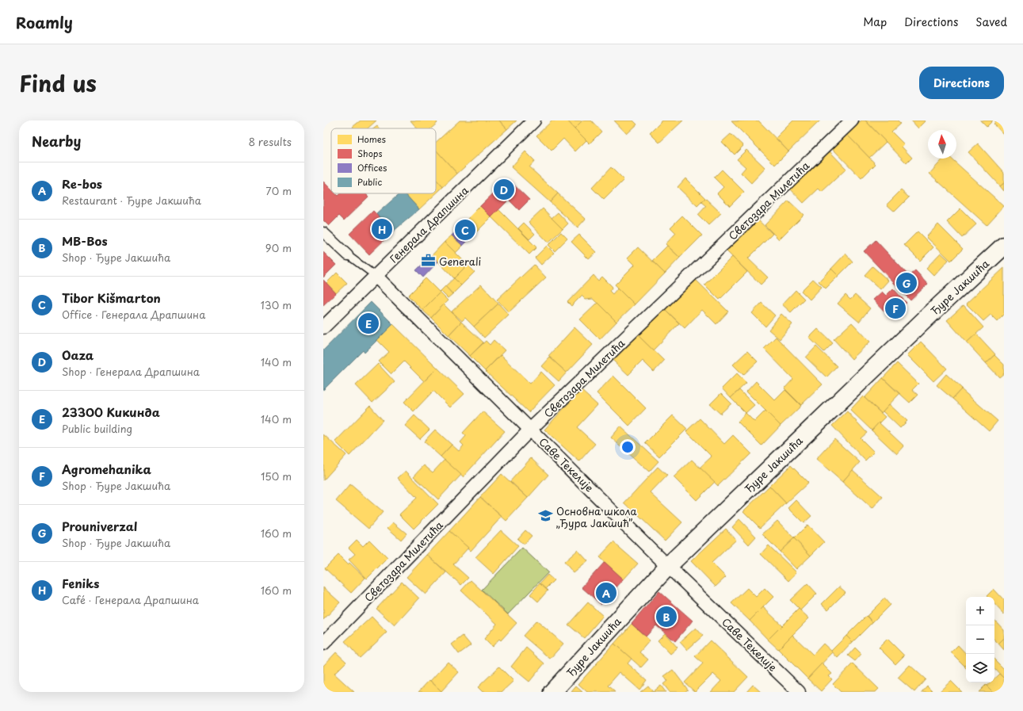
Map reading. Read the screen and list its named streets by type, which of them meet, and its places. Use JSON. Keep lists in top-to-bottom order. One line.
{"streets":{"main road":["Ђуре Јакшића"],"street":["Светозара Милетића","Генерала Драпшина","Саве Текелије"]},"crossings":[["Светозара Милетића","Саве Текелије"],["Генерала Драпшина","Саве Текелије"],["Ђуре Јакшића","Саве Текелије"]],"places":{"office":["Generali"],"school or university":["Основна школа „Ђура Јакшић”"]},"legend":["Homes","Shops","Offices","Public"],"north":"top","page":{"header":"Roamly","nav":["Map","Directions","Saved"],"title":"Find us","buttons":"Directions","heading":["Nearby","8 results"],"list":[{"mark":"A","name":"Re-bos","note":"Restaurant · Ђуре Јакшића","value":"70 m"},{"mark":"B","name":"MB-Bos","note":"Shop · Ђуре Јакшића","value":"90 m"},{"mark":"C","name":"Tibor Kišmarton","note":"Office · Генерала Драпшина","value":"130 m"},{"mark":"D","name":"Oaza","note":"Shop · Генерала Драпшина","value":"140 m"},{"mark":"E","name":"23300 Кикинда","note":"Public building","value":"140 m"},{"mark":"F","name":"Agromehanika","note":"Shop · Ђуре Јакшића","value":"150 m"},{"mark":"G","name":"Prouniverzal","note":"Shop · Ђуре Јакшића","value":"160 m"},{"mark":"H","name":"Feniks","note":"Café · Генерала Драпшина","value":"160 m"}],"pins":["D","H","C","G","F","E","A","B"],"map_buttons":["+","−"]}}
